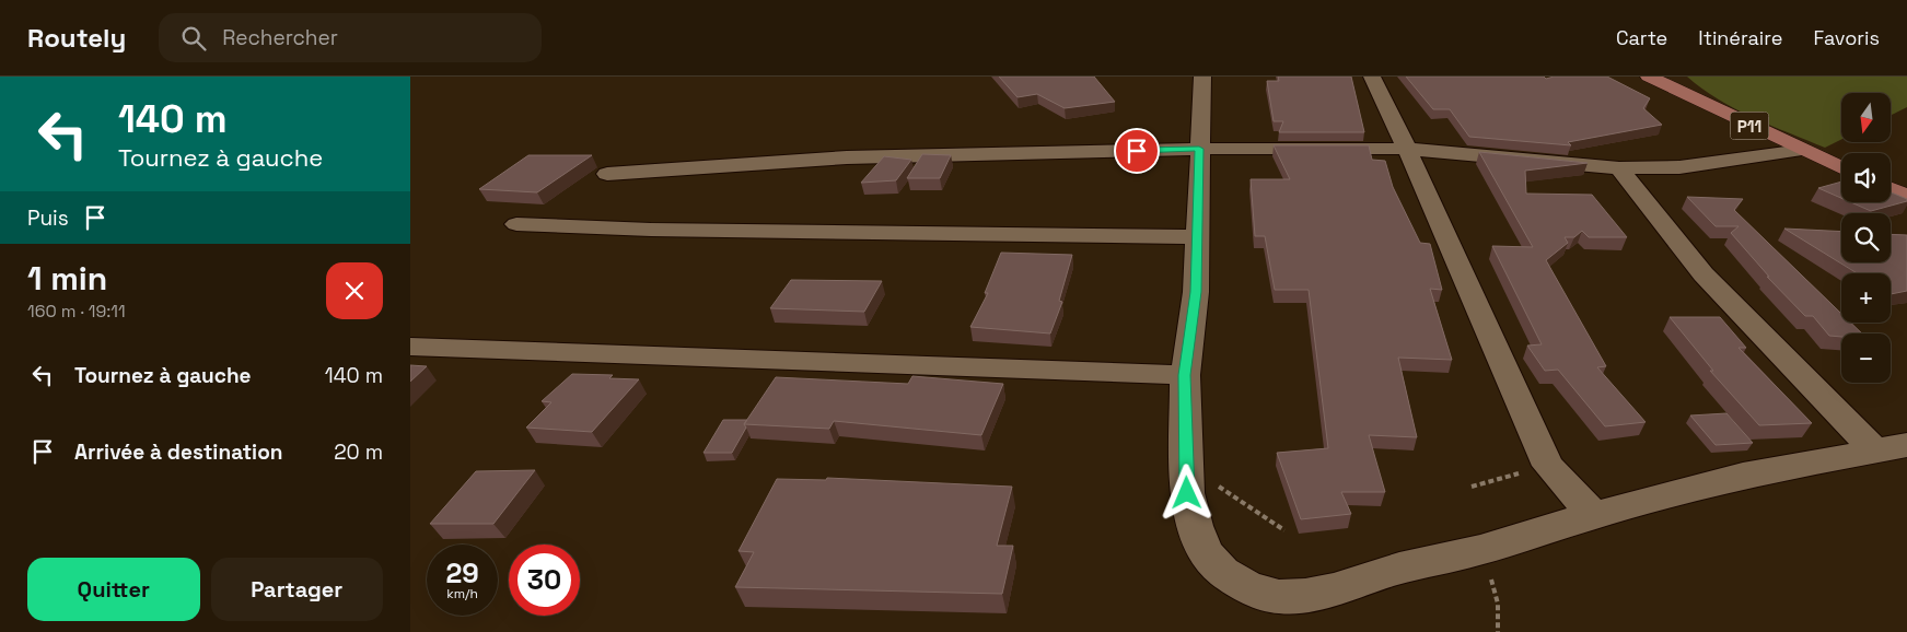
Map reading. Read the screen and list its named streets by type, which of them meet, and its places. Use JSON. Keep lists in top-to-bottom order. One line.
{"streets":{"main road":["P11"]},"north":"bottom","page":{"header":"Routely","search":"Rechercher","nav":["Carte","Itinéraire","Favoris"],"turn":["140 m","Tournez à gauche"],"map_buttons":["+","−"],"then":"Puis","heading":["1 min","160 m · 19:11"],"list":[{"name":"Tournez à gauche","value":"140 m"},{"name":"Arrivée à destination","value":"20 m"}],"speed":"29 km/h","limit":"30","buttons":["Quitter","Partager"]}}
